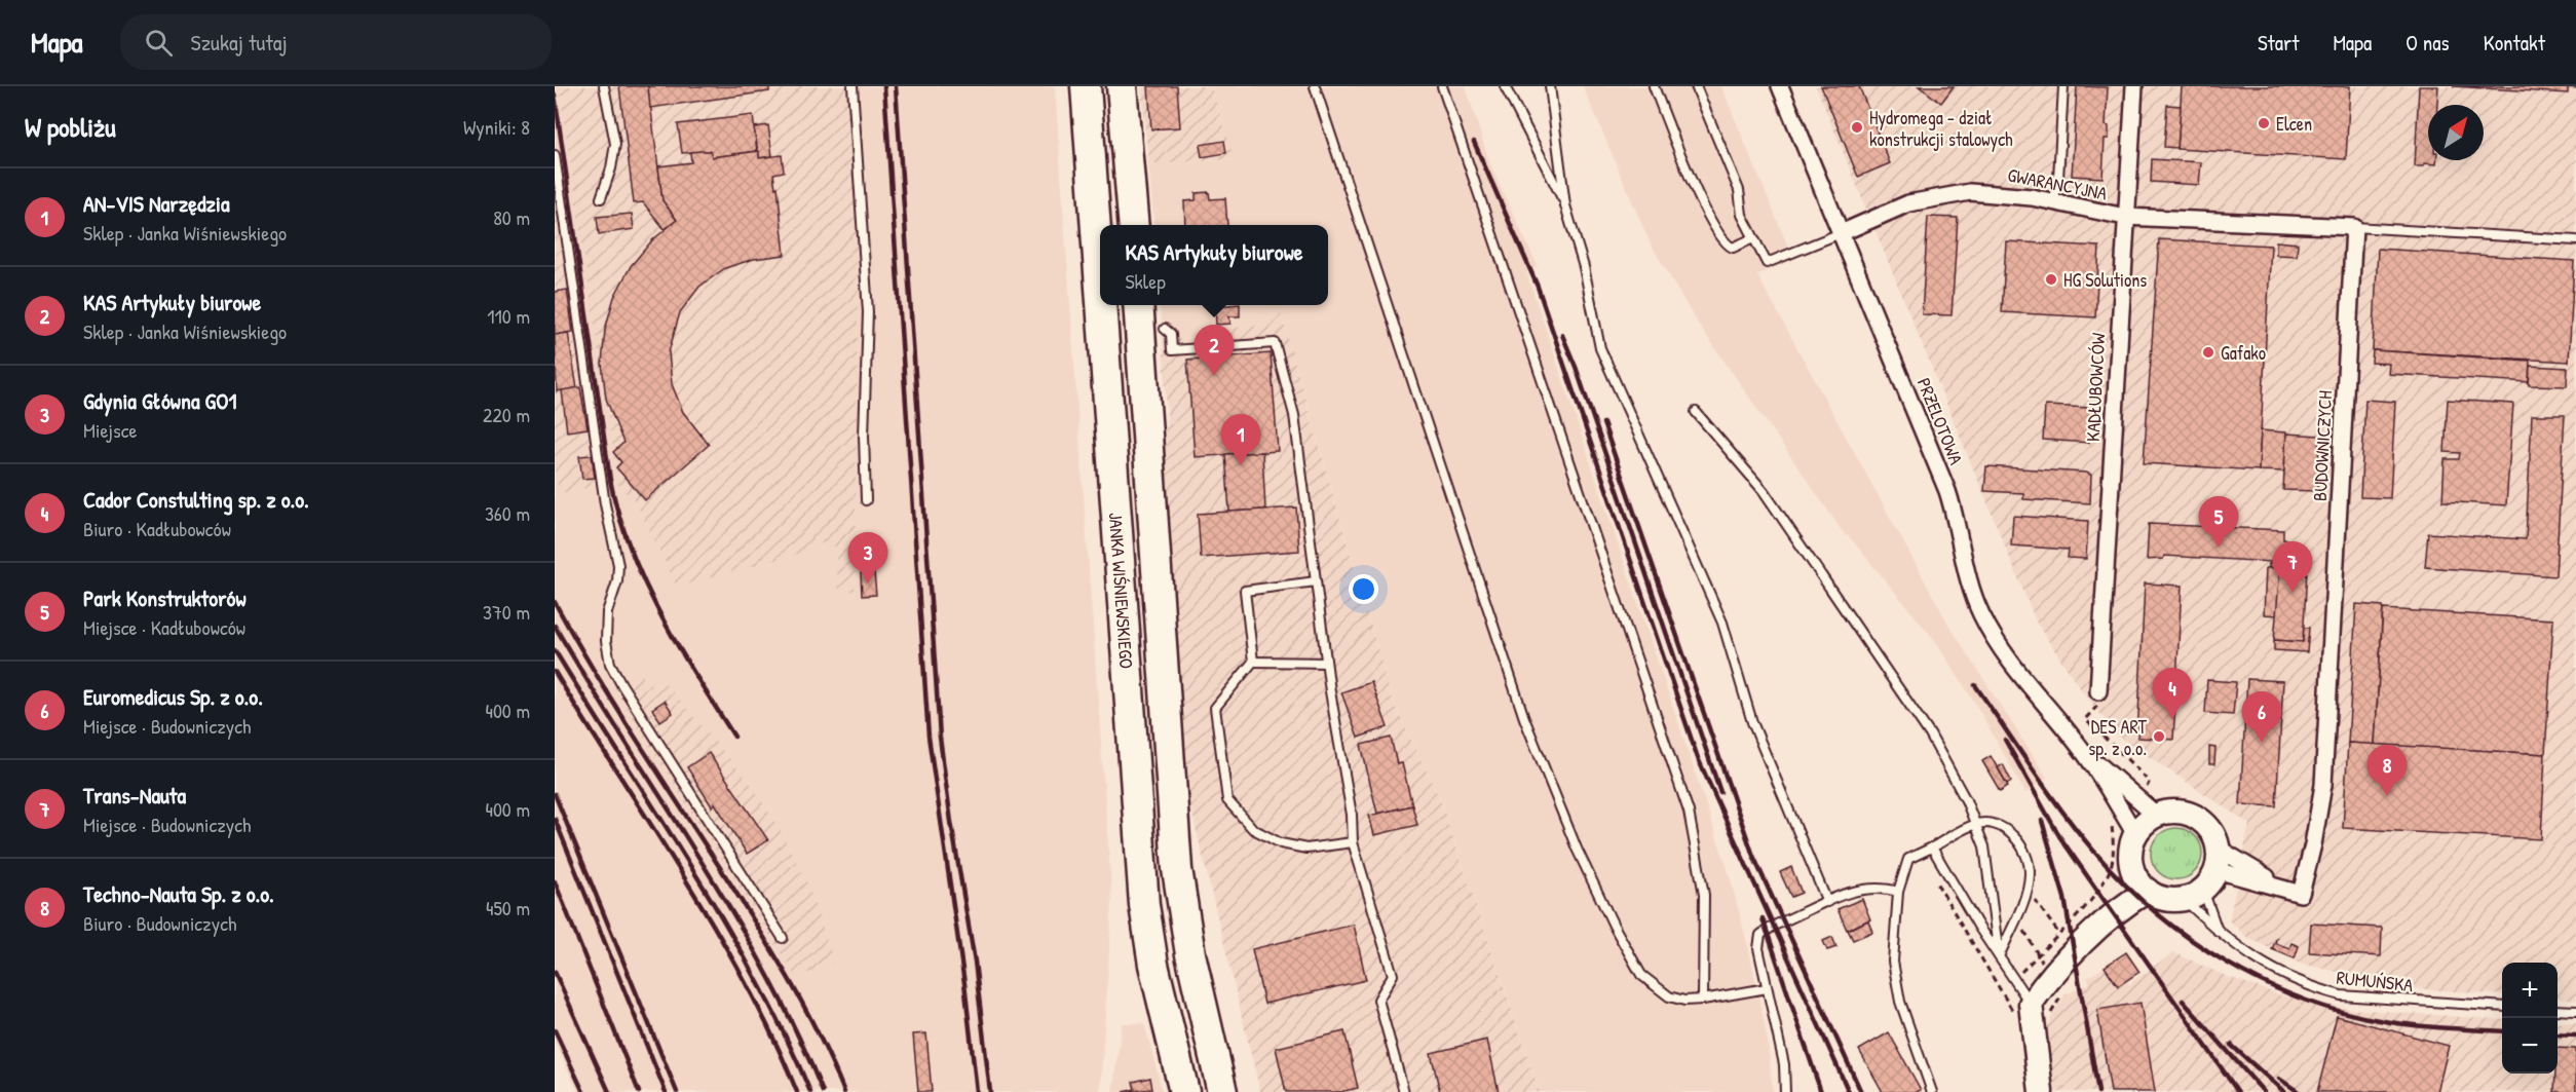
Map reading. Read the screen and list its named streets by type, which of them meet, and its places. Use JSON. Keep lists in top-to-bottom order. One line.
{"streets":{"highway":["JANKA WIŚNIEWSKIEGO"],"street":["GWARANCYJNA","KADŁUBOWCÓW","PRZELOTOWA","BUDOWNICZYCH"],"lane":["RUMUŃSKA"]},"crossings":[["GWARANCYJNA","KADŁUBOWCÓW"],["GWARANCYJNA","PRZELOTOWA"],["PRZELOTOWA","RUMUŃSKA"]],"places":["Elcen","Hydromega - dział konstrukcji stalowych","HG Solutions","Gafako","DES ART sp. z o.o."],"north":"top right","page":{"header":"Mapa","search":"Szukaj tutaj","nav":["Start","Mapa","O nas","Kontakt"],"heading":["W pobliżu","Wyniki: 8"],"list":[{"mark":"1","name":"AN-VIS Narzędzia","note":"Sklep · Janka Wiśniewskiego","value":"80 m"},{"mark":"2","name":"KAS Artykuły biurowe","note":"Sklep · Janka Wiśniewskiego","value":"110 m"},{"mark":"3","name":"Gdynia Główna GO1","note":"Miejsce","value":"220 m"},{"mark":"4","name":"Cador Constulting sp. z o.o.","note":"Biuro · Kadłubowców","value":"360 m"},{"mark":"5","name":"Park Konstruktorów","note":"Miejsce · Kadłubowców","value":"370 m"},{"mark":"6","name":"Euromedicus Sp. z o.o.","note":"Miejsce · Budowniczych","value":"400 m"},{"mark":"7","name":"Trans-Nauta","note":"Miejsce · Budowniczych","value":"400 m"},{"mark":"8","name":"Techno-Nauta Sp. z o.o.","note":"Biuro · Budowniczych","value":"450 m"}],"popup":["KAS Artykuły biurowe","Sklep"],"pins":["2","1","5","3","7","4","6","8"],"map_buttons":["+","−"]}}
